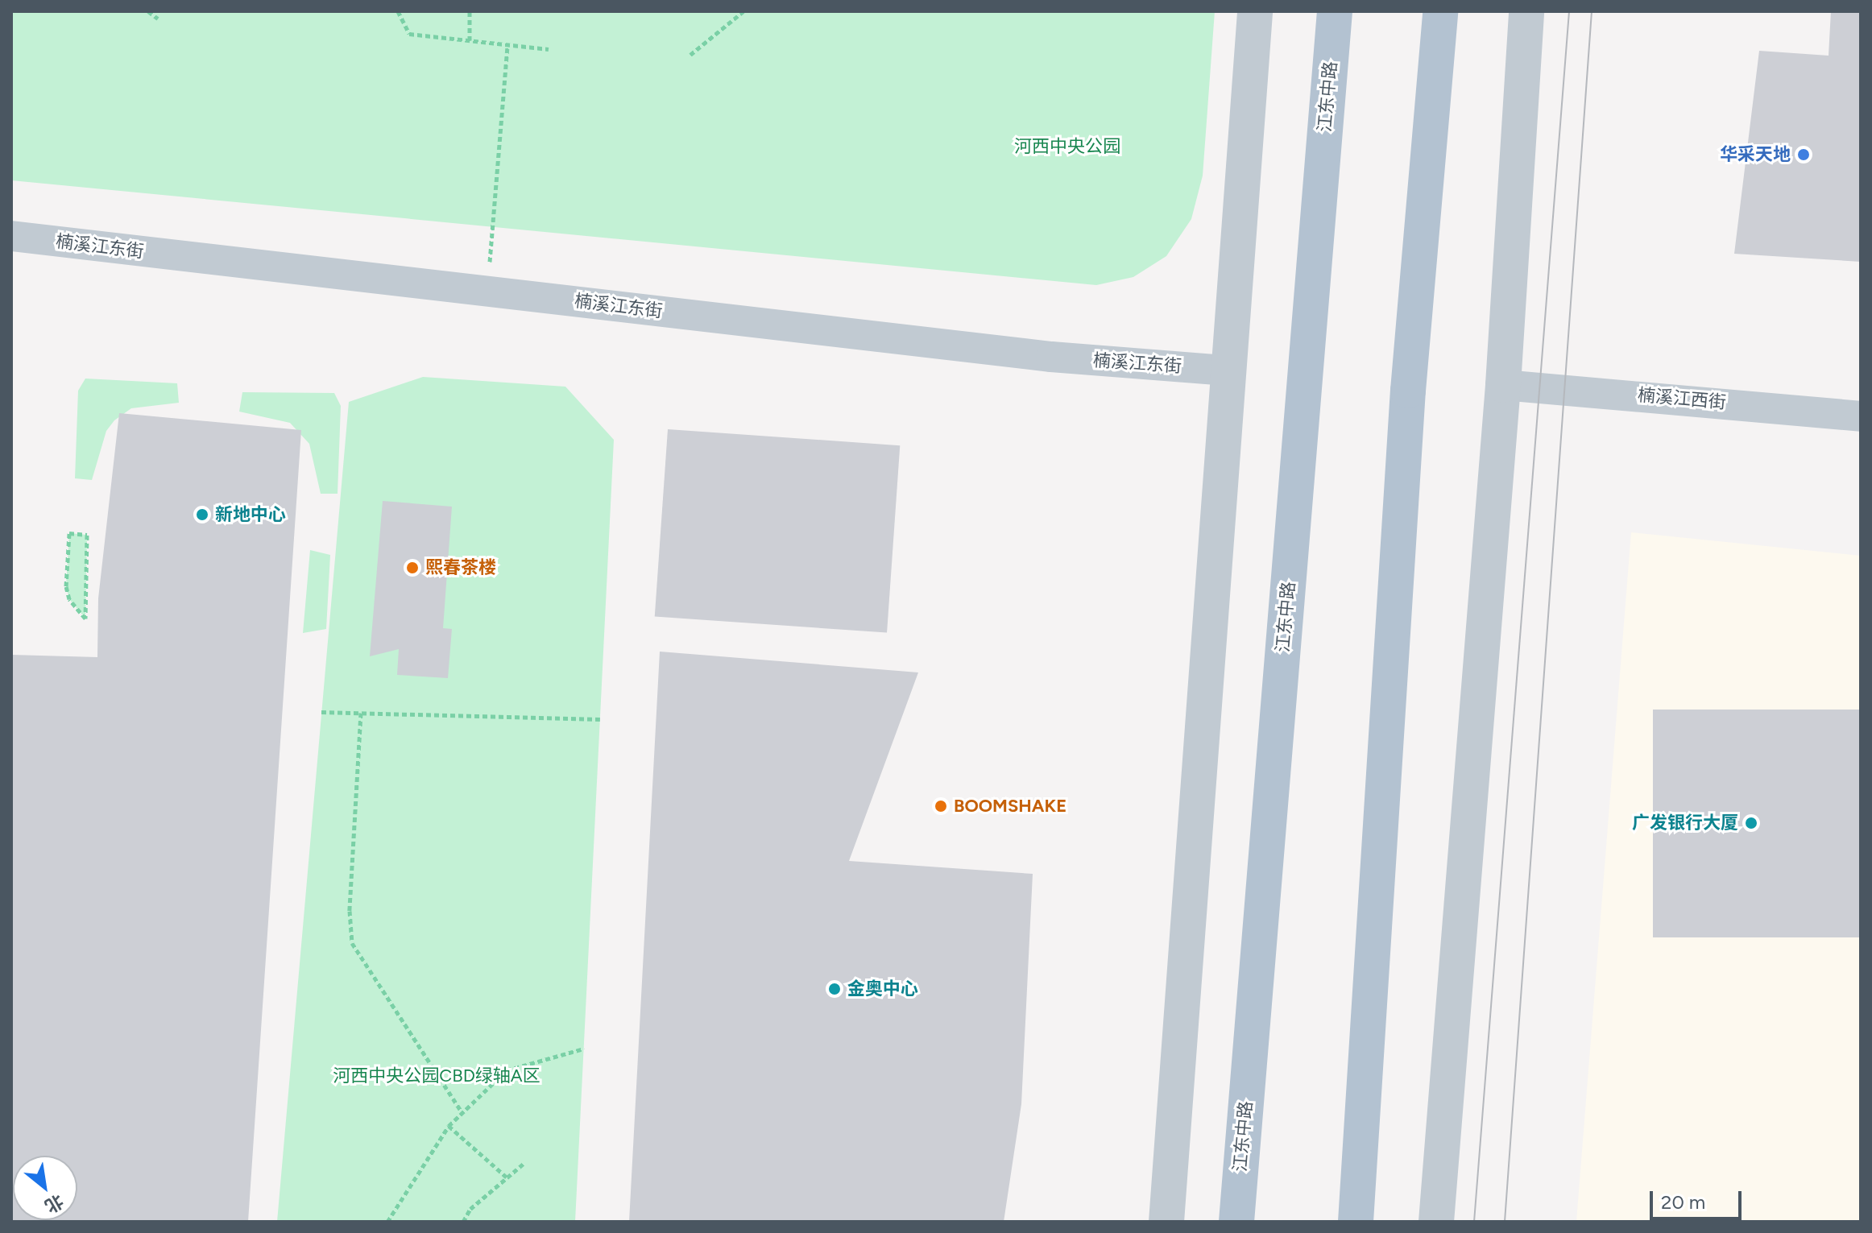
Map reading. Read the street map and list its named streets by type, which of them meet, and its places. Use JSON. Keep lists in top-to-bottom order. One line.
{"streets":{"main road":["江东中路"],"street":["楠溪江东街","楠溪江西街"]},"parks":["河西中央公园","河西中央公园CBD绿轴A区"],"places":["华采天地","新地中心","熙春茶楼","BOOMSHAKE","广发银行大厦","金奥中心"],"scale_bar":"20 m","north":"bottom right"}
